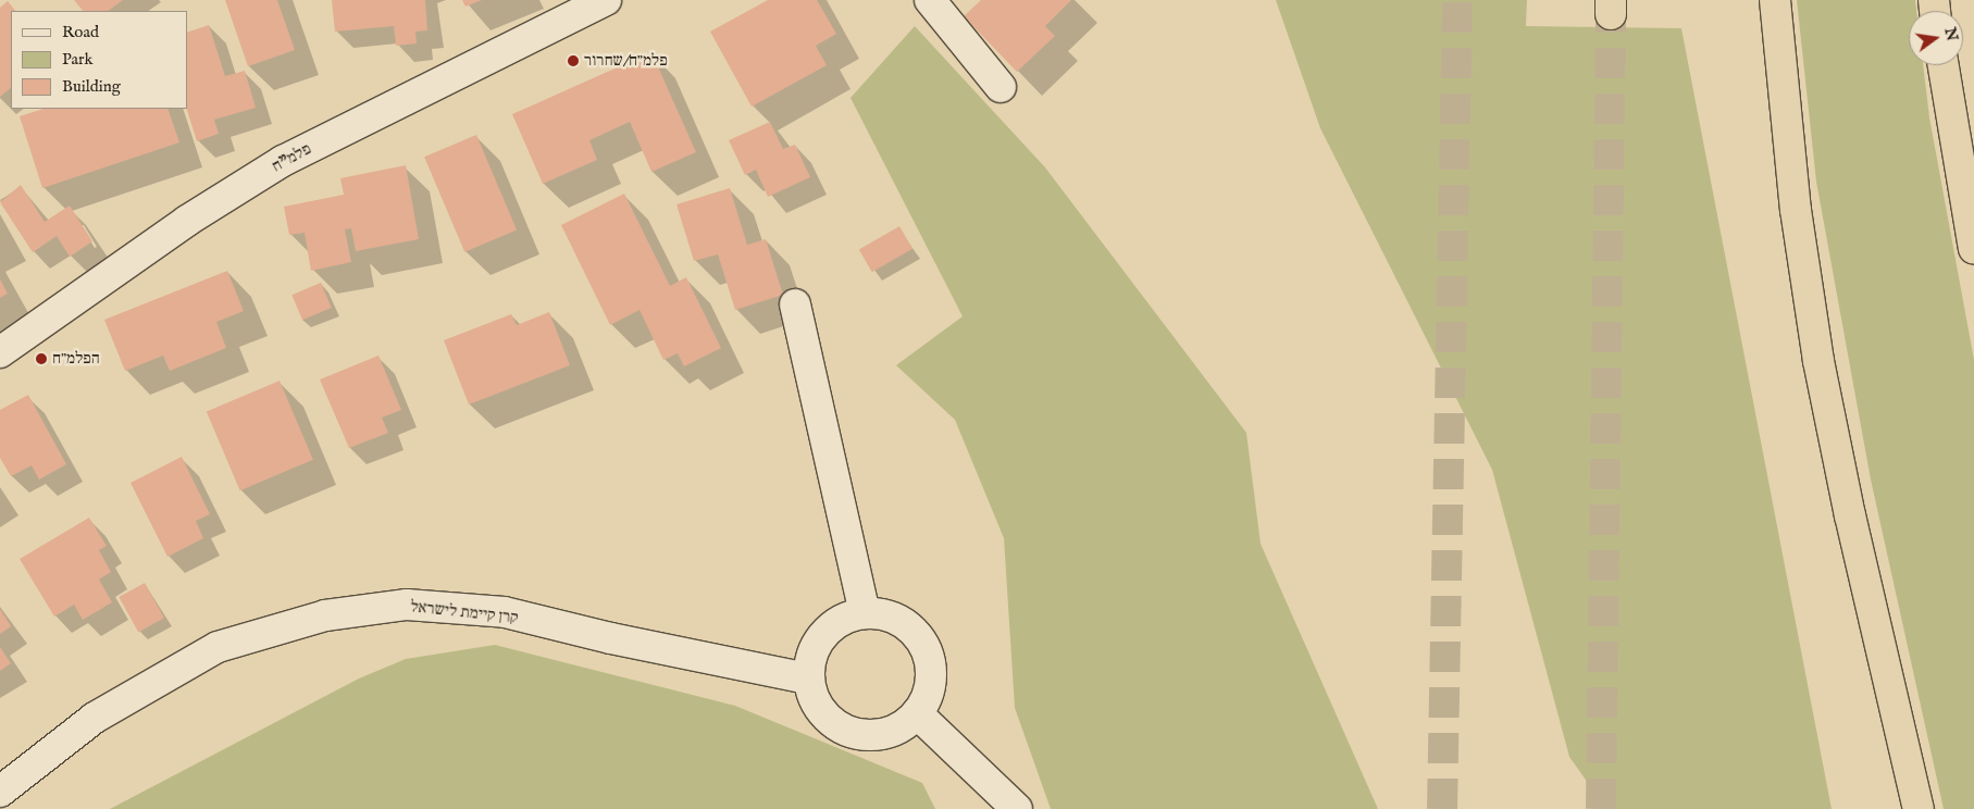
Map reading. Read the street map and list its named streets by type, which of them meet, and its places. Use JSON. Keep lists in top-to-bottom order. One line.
{"streets":{"street":["פלמ\"ח","קרן קיימת לישראל"]},"places":["פלמ״ח/שחרור","הפלמ״ח"],"legend":["Road","Park","Building"],"north":"right"}
